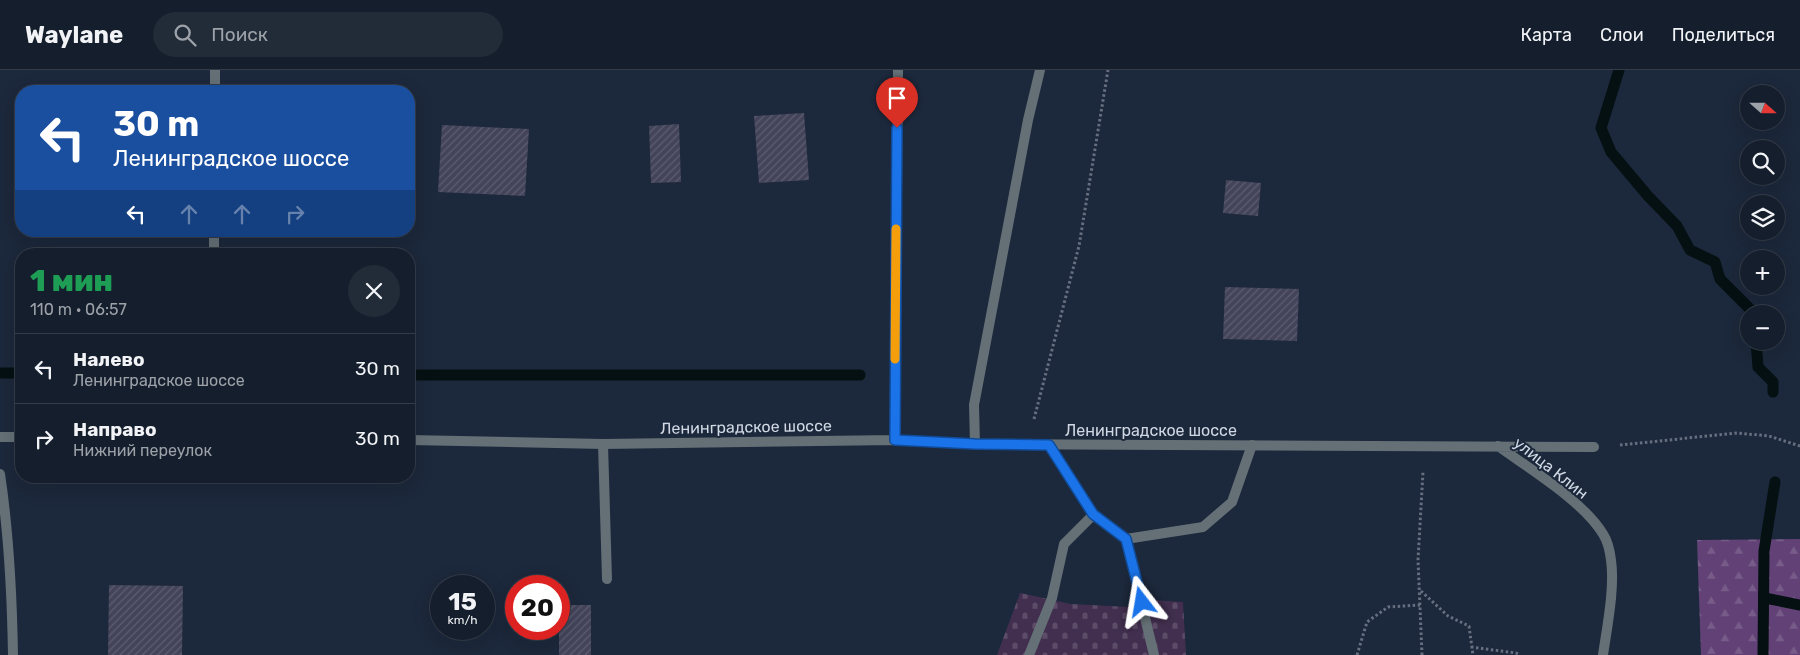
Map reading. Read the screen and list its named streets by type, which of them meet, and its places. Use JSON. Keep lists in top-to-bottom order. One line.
{"streets":{"street":["Ленинградское шоссе","улица Клин"]},"crossings":[["Ленинградское шоссе","улица Клин"]],"north":"right","page":{"header":"Waylane","search":"Поиск","nav":["Карта","Слои","Поделиться"],"map_buttons":["+","−"],"turn":["30 m","Ленинградское шоссе"],"heading":["1 мин","110 m · 06:57"],"list":[{"name":"Налево","note":"Ленинградское шоссе","value":"30 m"},{"name":"Направо","note":"Нижний переулок","value":"30 m"}],"speed":"15 km/h","limit":"20"}}
